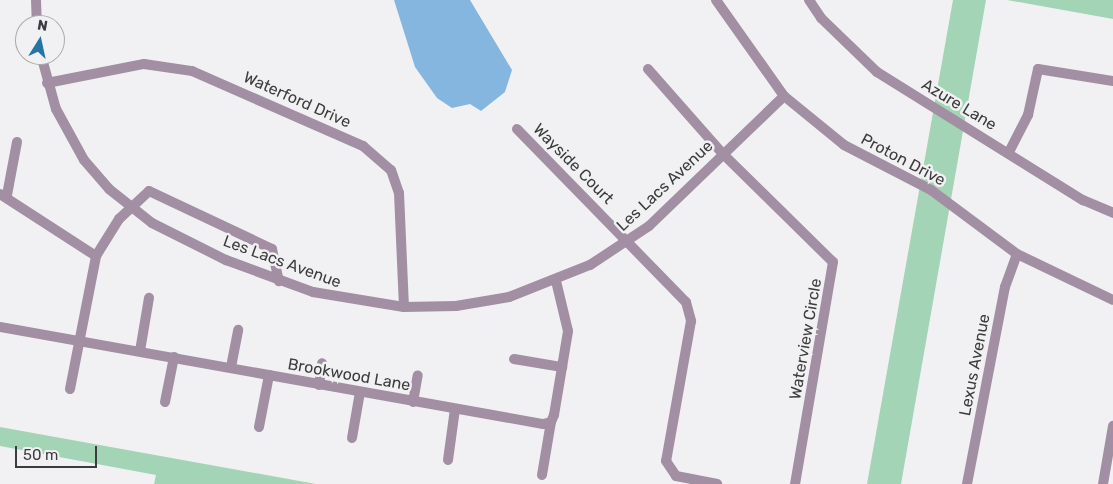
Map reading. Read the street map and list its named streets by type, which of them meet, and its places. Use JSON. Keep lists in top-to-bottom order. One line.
{"streets":{"street":["Waterford Drive","Azure Lane","Proton Drive","Wayside Court","Les Lacs Avenue","Waterview Circle","Lexus Avenue","Brookwood Lane"]},"crossings":[["Waterford Drive","Les Lacs Avenue"],["Proton Drive","Les Lacs Avenue"],["Proton Drive","Lexus Avenue"],["Wayside Court","Les Lacs Avenue"],["Les Lacs Avenue","Waterview Circle"]],"scale_bar":"50 m","north":"top"}
